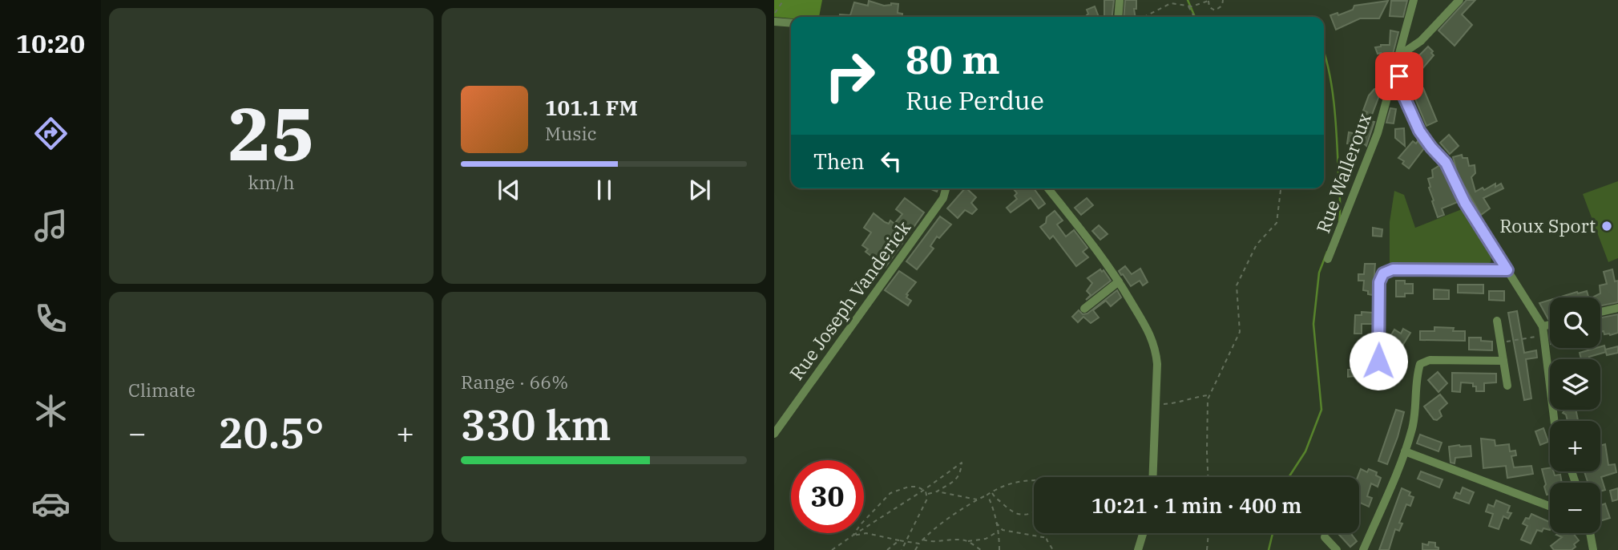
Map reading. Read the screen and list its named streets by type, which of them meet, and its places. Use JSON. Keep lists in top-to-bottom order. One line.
{"streets":{"street":["Rue Walleroux","Rue Joseph Vanderick"]},"places":["Roux Sport"],"page":{"tabs":"10:20","tile":[["25","km/h"],"Climate",["Range · 66%","330 km"]],"turn":["80 m","Rue Perdue"],"song":["101.1 FM","Music"],"then":"Then","map_buttons":["+","−"],"heat":["−","20.5°","+"],"limit":"30","trip":"10:21 · 1 min · 400 m"}}
